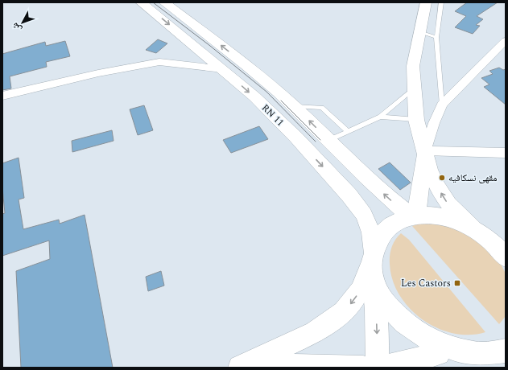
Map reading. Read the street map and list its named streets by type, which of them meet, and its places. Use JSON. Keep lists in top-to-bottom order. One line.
{"streets":{"main road":["RN 11"]},"places":{"other":["مقهى نسكافيه"],"transit":["Les Castors"]},"north":"bottom left"}
